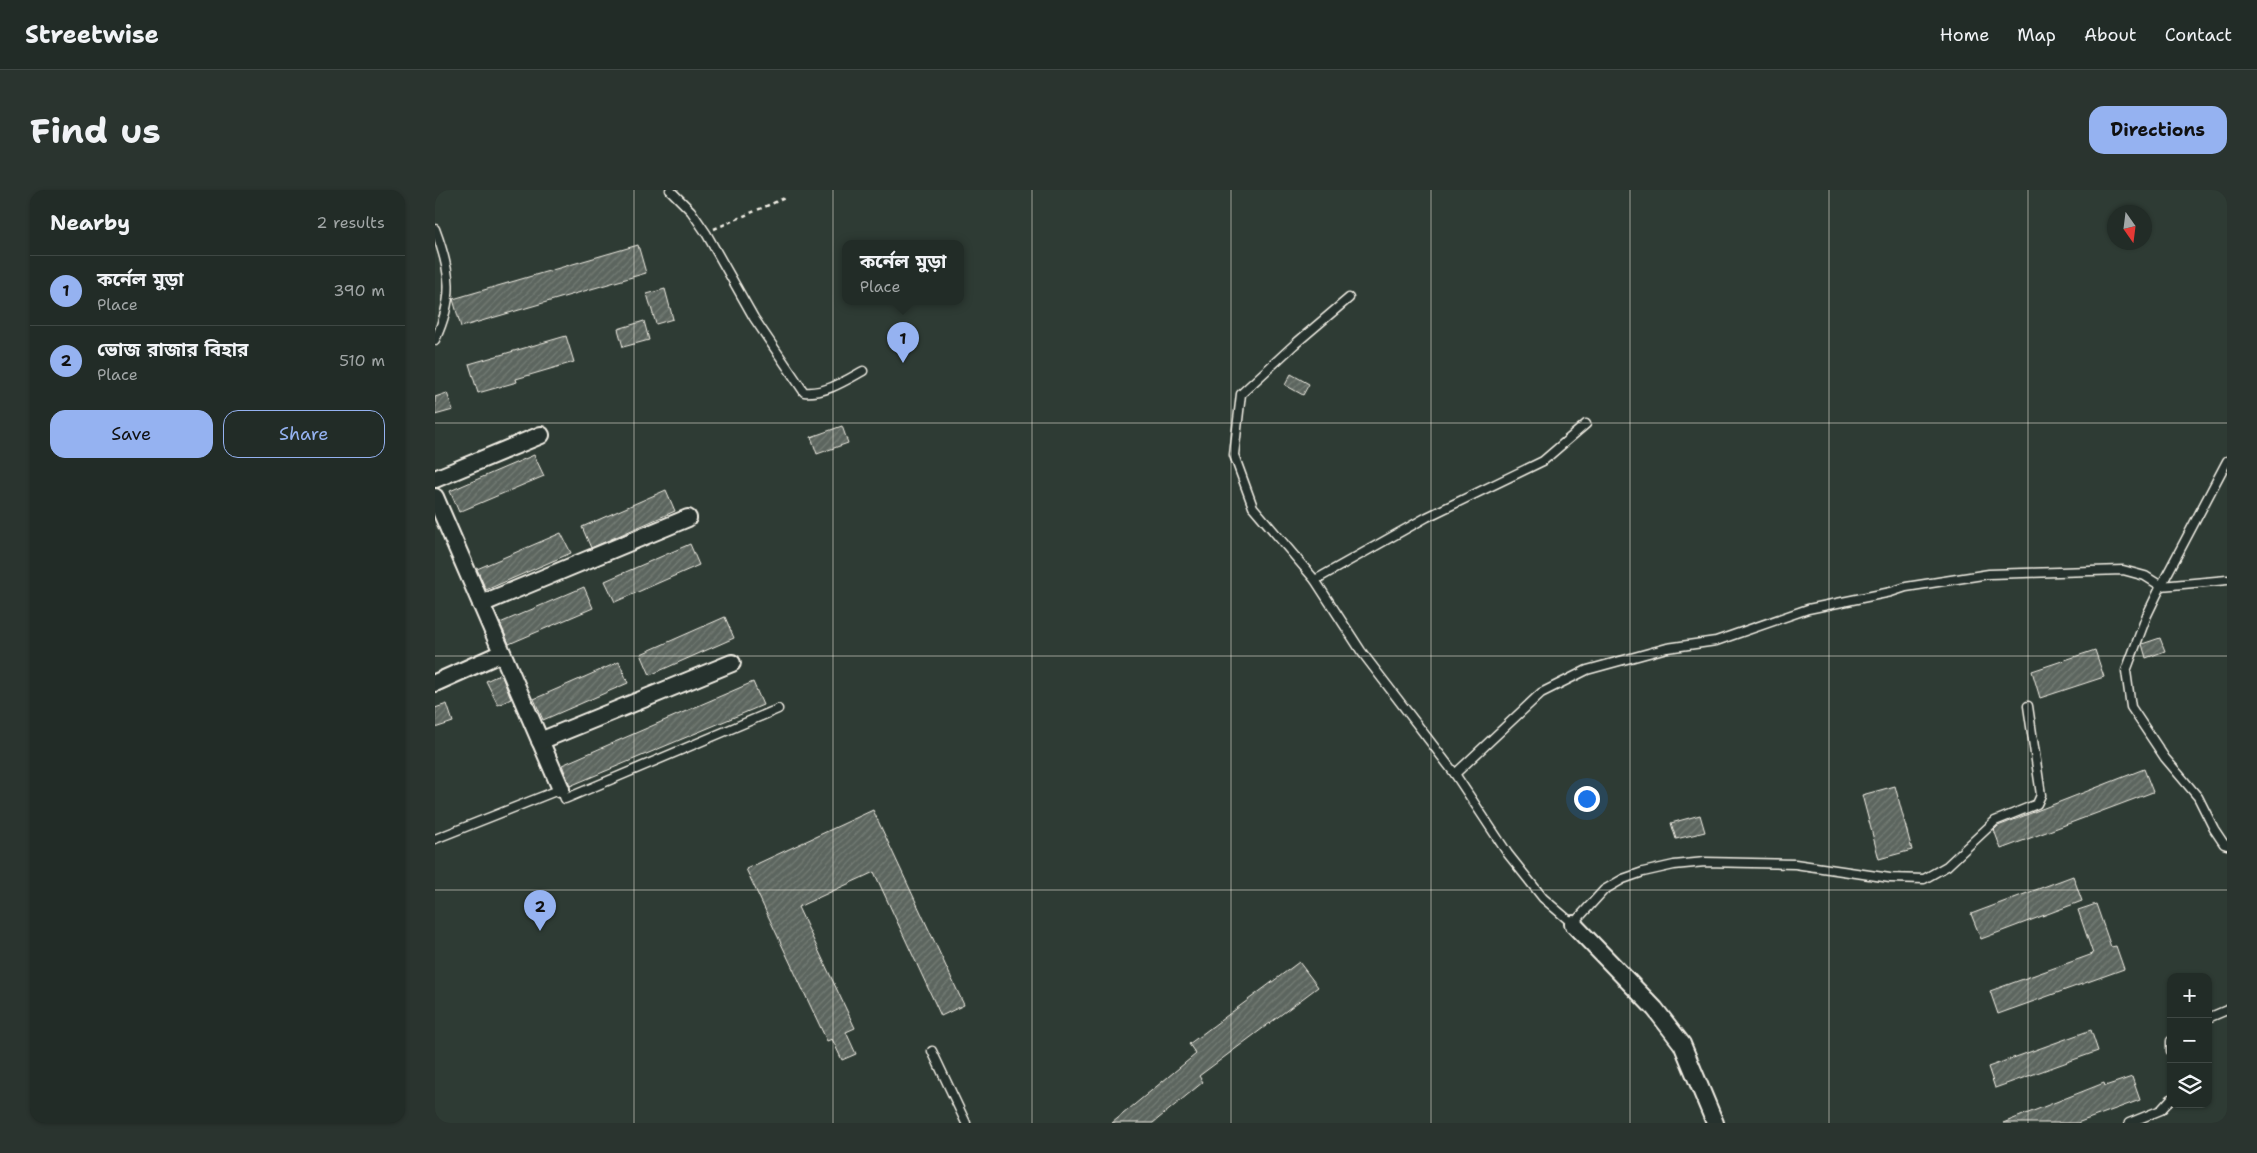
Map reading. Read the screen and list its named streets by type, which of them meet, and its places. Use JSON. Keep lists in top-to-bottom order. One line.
{"north":"bottom","page":{"header":"Streetwise","nav":["Home","Map","About","Contact"],"buttons":["Directions",["Save","Share"]],"title":"Find us","heading":["Nearby","2 results"],"popup":["কর্নেল মুড়া","Place"],"list":[{"mark":"1","name":"কর্নেল মুড়া","note":"Place","value":"390 m"},{"mark":"2","name":"ভোজ রাজার বিহার","note":"Place","value":"510 m"}],"pins":["1","2"],"map_buttons":["+","−"]}}
